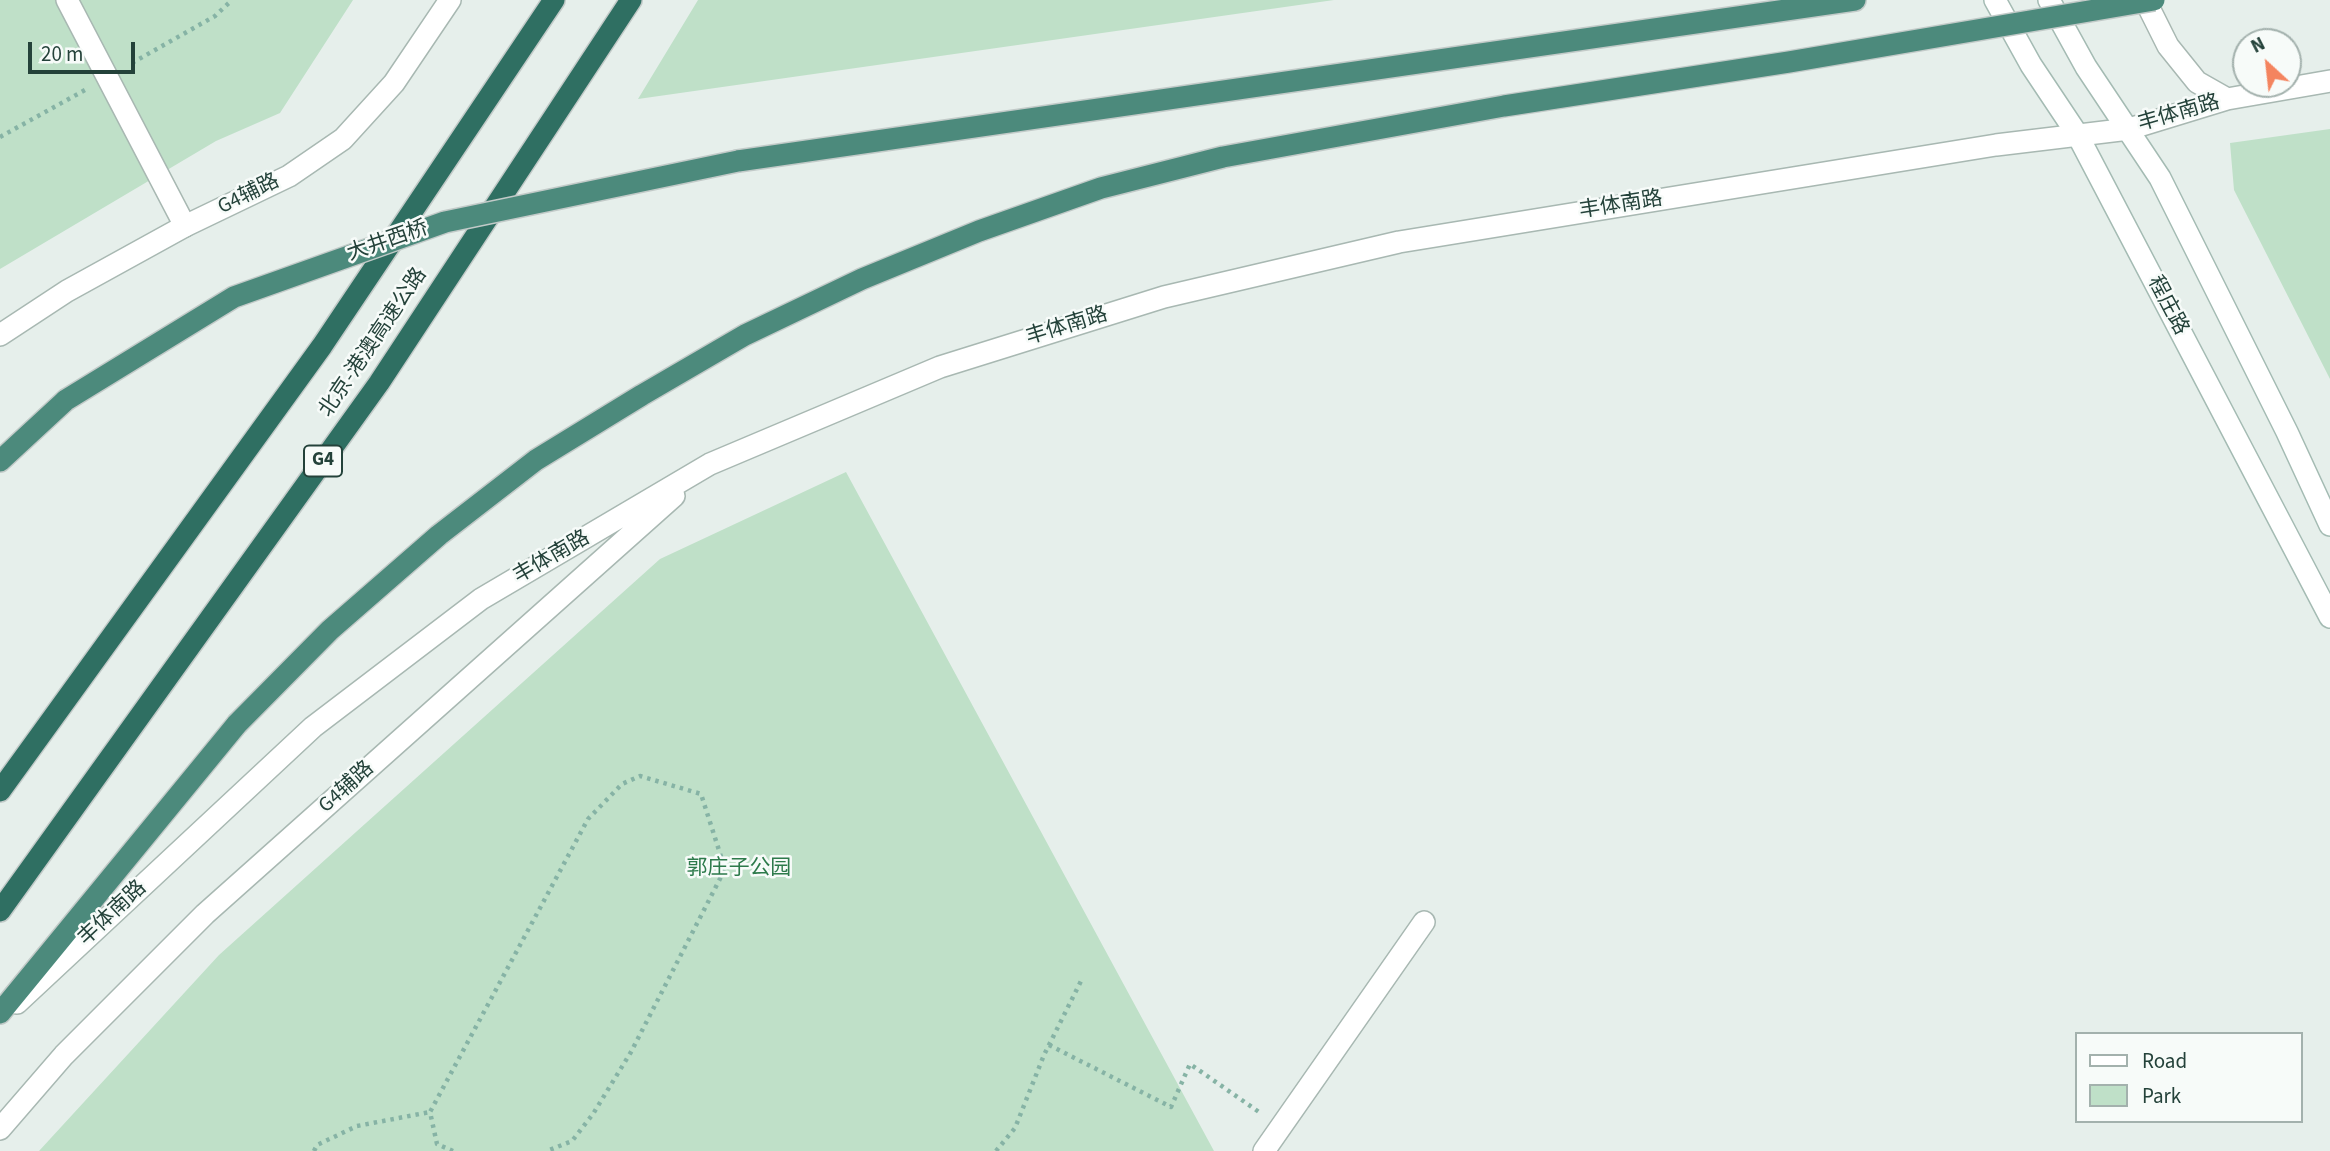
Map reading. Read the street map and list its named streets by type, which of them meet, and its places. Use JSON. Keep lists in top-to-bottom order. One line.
{"streets":{"highway":["丰体南路","大井西桥","北京-港澳高速公路","G4"],"street":["G4辅路","程庄路"]},"crossings":[["丰体南路","G4辅路"],["丰体南路","程庄路"]],"parks":["郭庄子公园"],"legend":["Road","Park"],"scale_bar":"20 m","north":"top left"}
